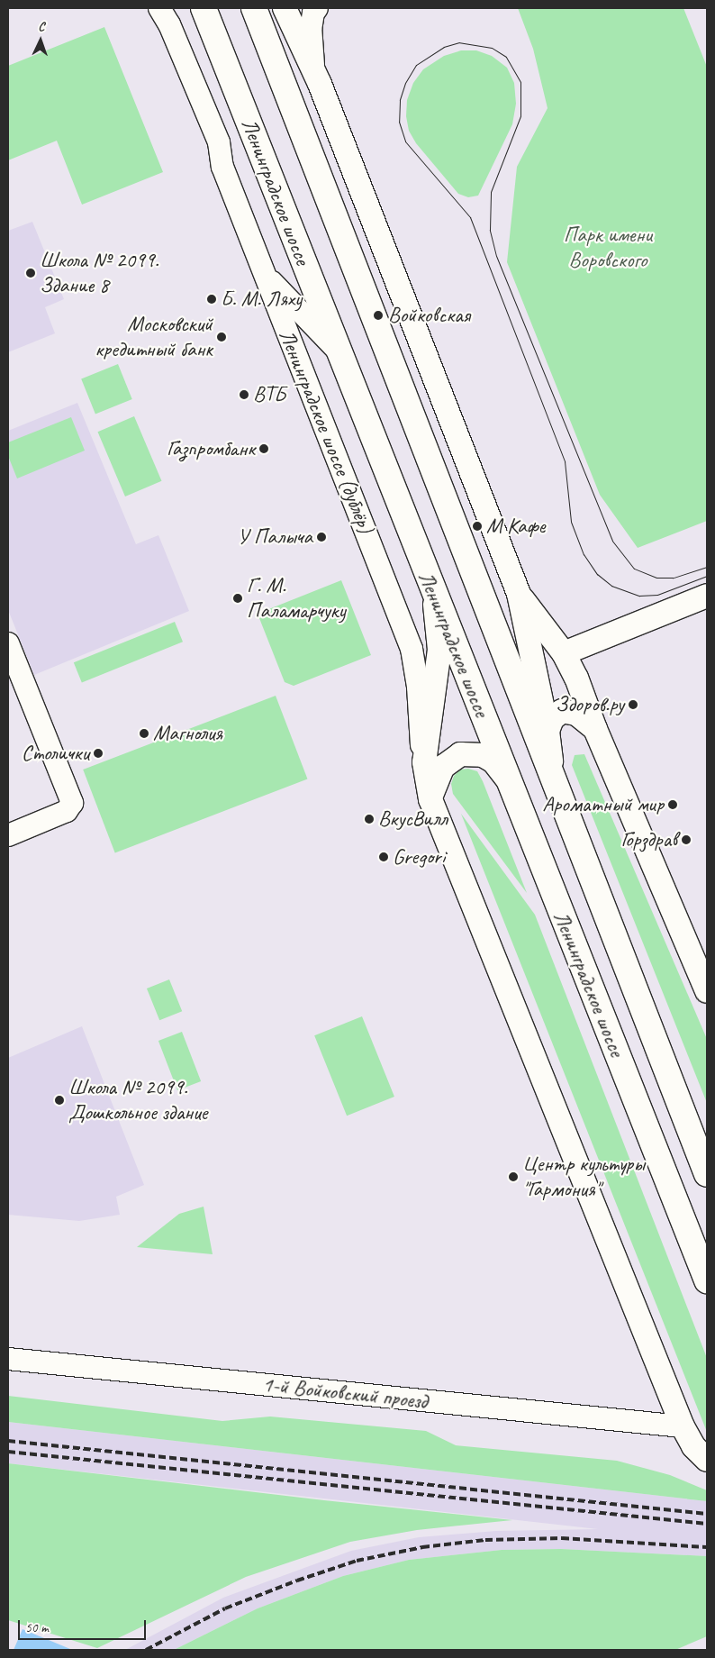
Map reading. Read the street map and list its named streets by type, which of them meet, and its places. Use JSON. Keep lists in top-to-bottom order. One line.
{"streets":{"main road":["Ленинградское шоссе"],"street":["Ленинградское шоссе (дублёр)","1-й Войковский проезд"]},"parks":["Парк имени Воровского"],"places":["Школа № 2099. Здание 8","Б. М. Ляху","Войковская","Московский кредитный банк","ВТБ","Газпромбанк","М Кафе","У Палыча","Г. М. Паламарчуку","Здоров.ру","Магнолия","Столички","Ароматный мир","ВкусВилл","Горздрав","Gregori","Школа № 2099. Дошкольное здание","Центр культуры \"Гармония\""],"scale_bar":"50 m","north":"top"}
